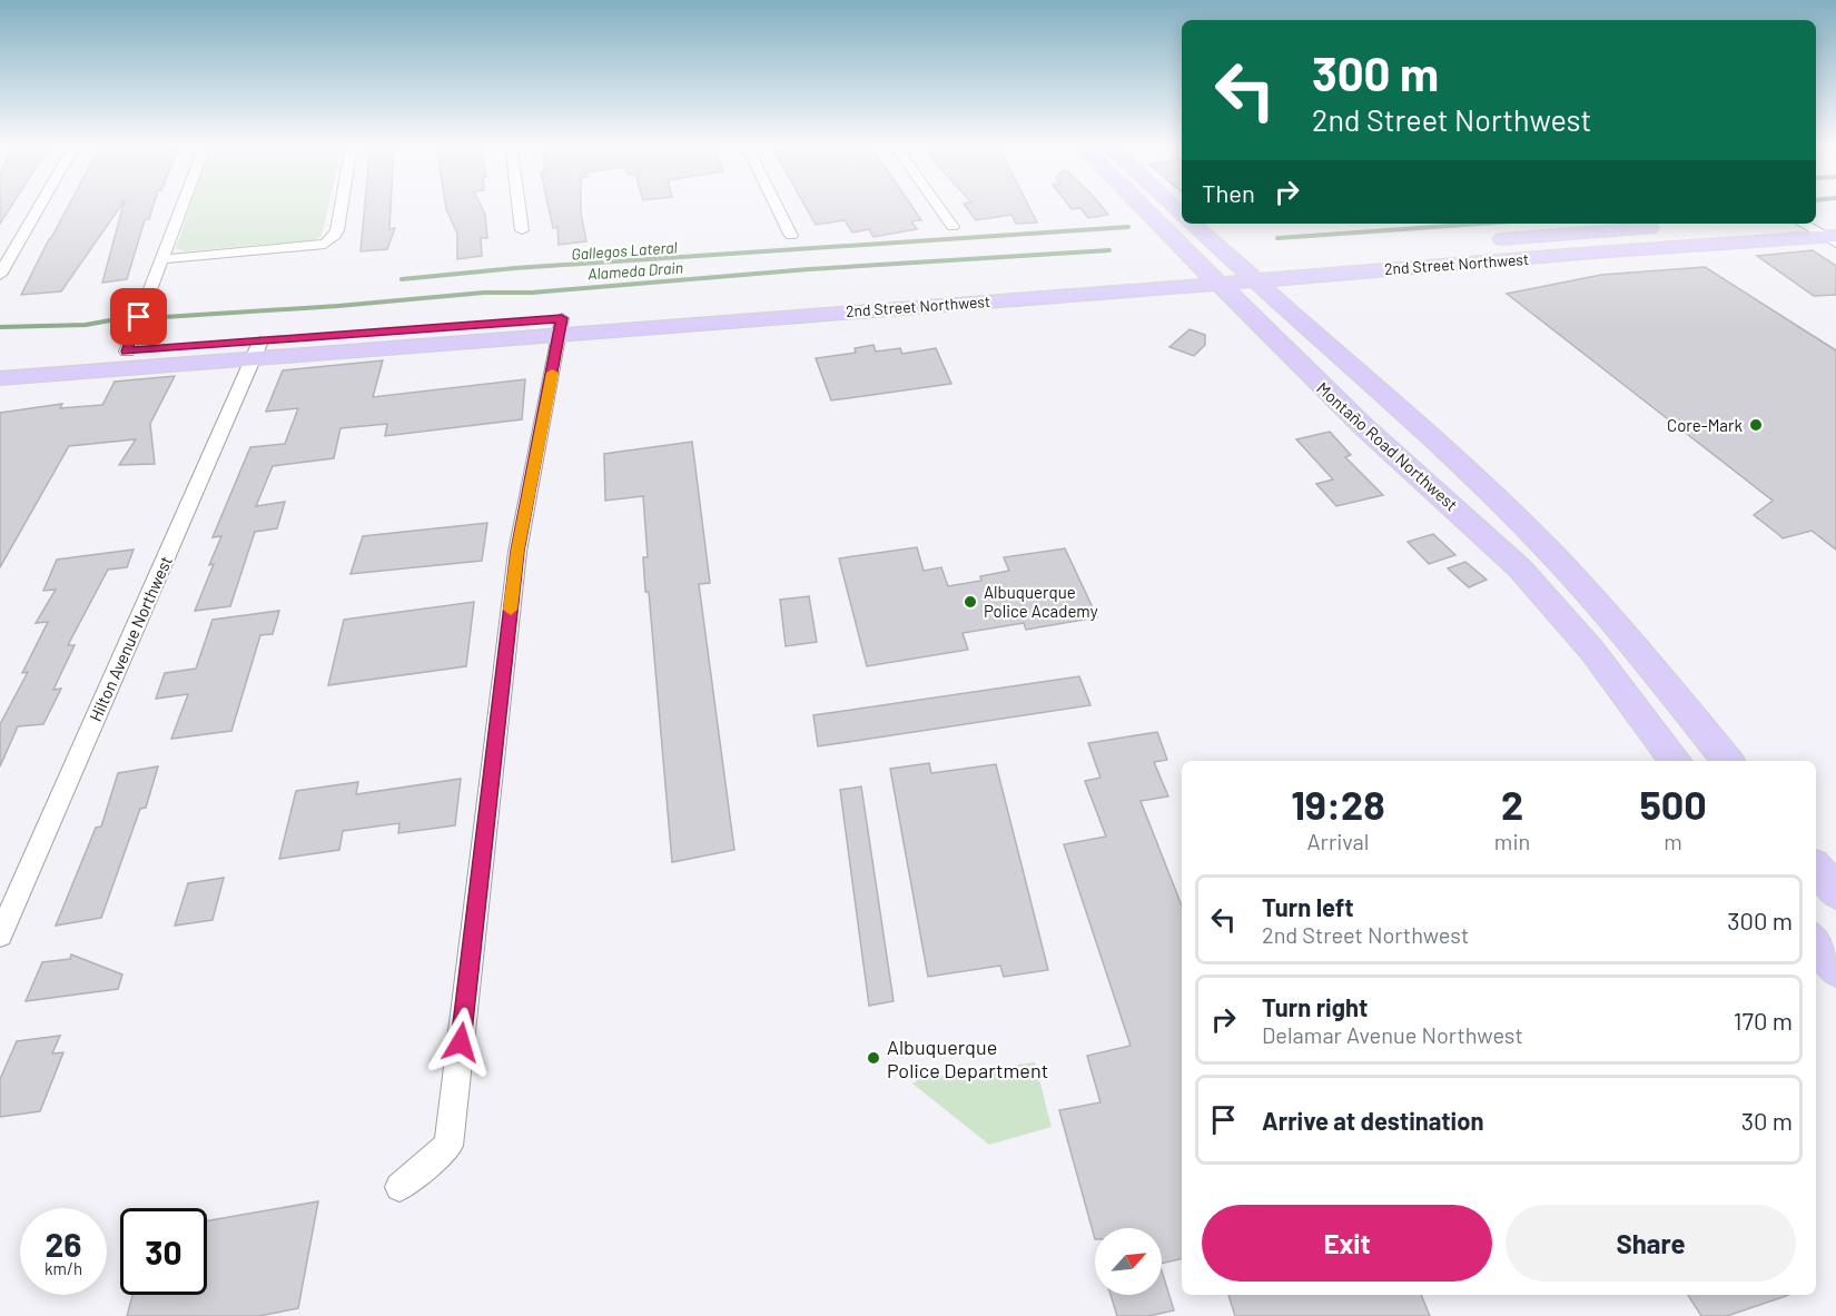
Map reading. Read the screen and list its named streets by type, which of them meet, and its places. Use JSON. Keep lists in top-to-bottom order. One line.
{"streets":{"main road":["2nd Street Northwest","Montaño Road Northwest"],"street":["Hilton Avenue Northwest"]},"crossings":[["2nd Street Northwest","Montaño Road Northwest"],["2nd Street Northwest","Hilton Avenue Northwest"]],"water":["Gallegos Lateral","Alameda Drain"],"places":["Core-Mark","Albuquerque Police Academy","Albuquerque Police Department"],"north":"top right","page":{"turn":["300 m","2nd Street Northwest"],"then":"Then","eta":["19:28","Arrival","2","min","500","m"],"list":[{"name":"Turn left","note":"2nd Street Northwest","value":"300 m"},{"name":"Turn right","note":"Delamar Avenue Northwest","value":"170 m"},{"name":"Arrive at destination","value":"30 m"}],"buttons":["Exit","Share"],"speed":"26 km/h","limit":"30"}}
